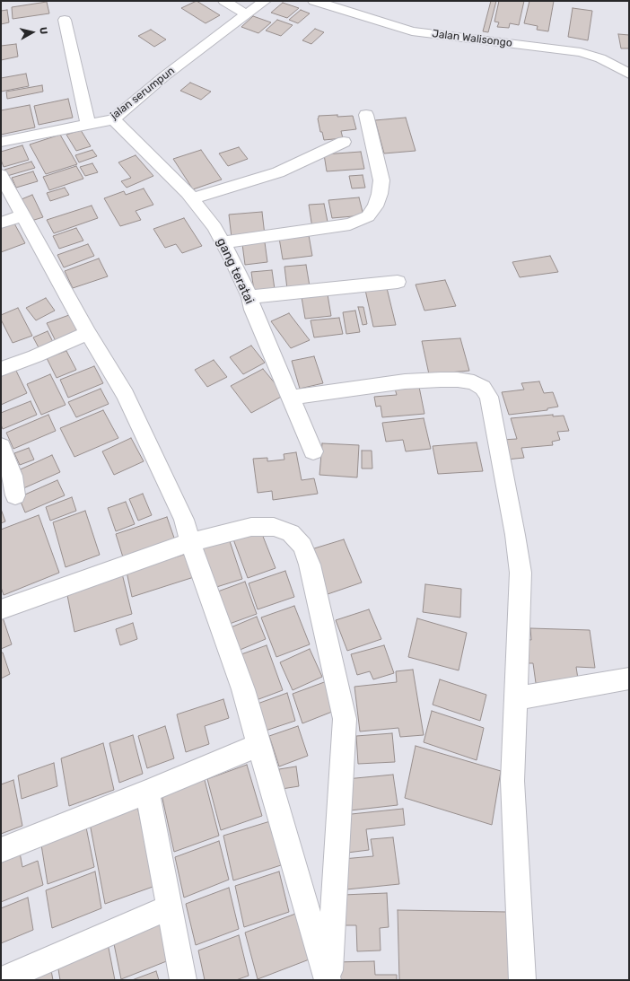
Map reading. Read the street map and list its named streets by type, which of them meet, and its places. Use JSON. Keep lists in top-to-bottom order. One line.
{"streets":{"street":["Jalan Walisongo","jalan serumpun","gang teratai"]},"crossings":[["jalan serumpun","gang teratai"]],"north":"right"}
